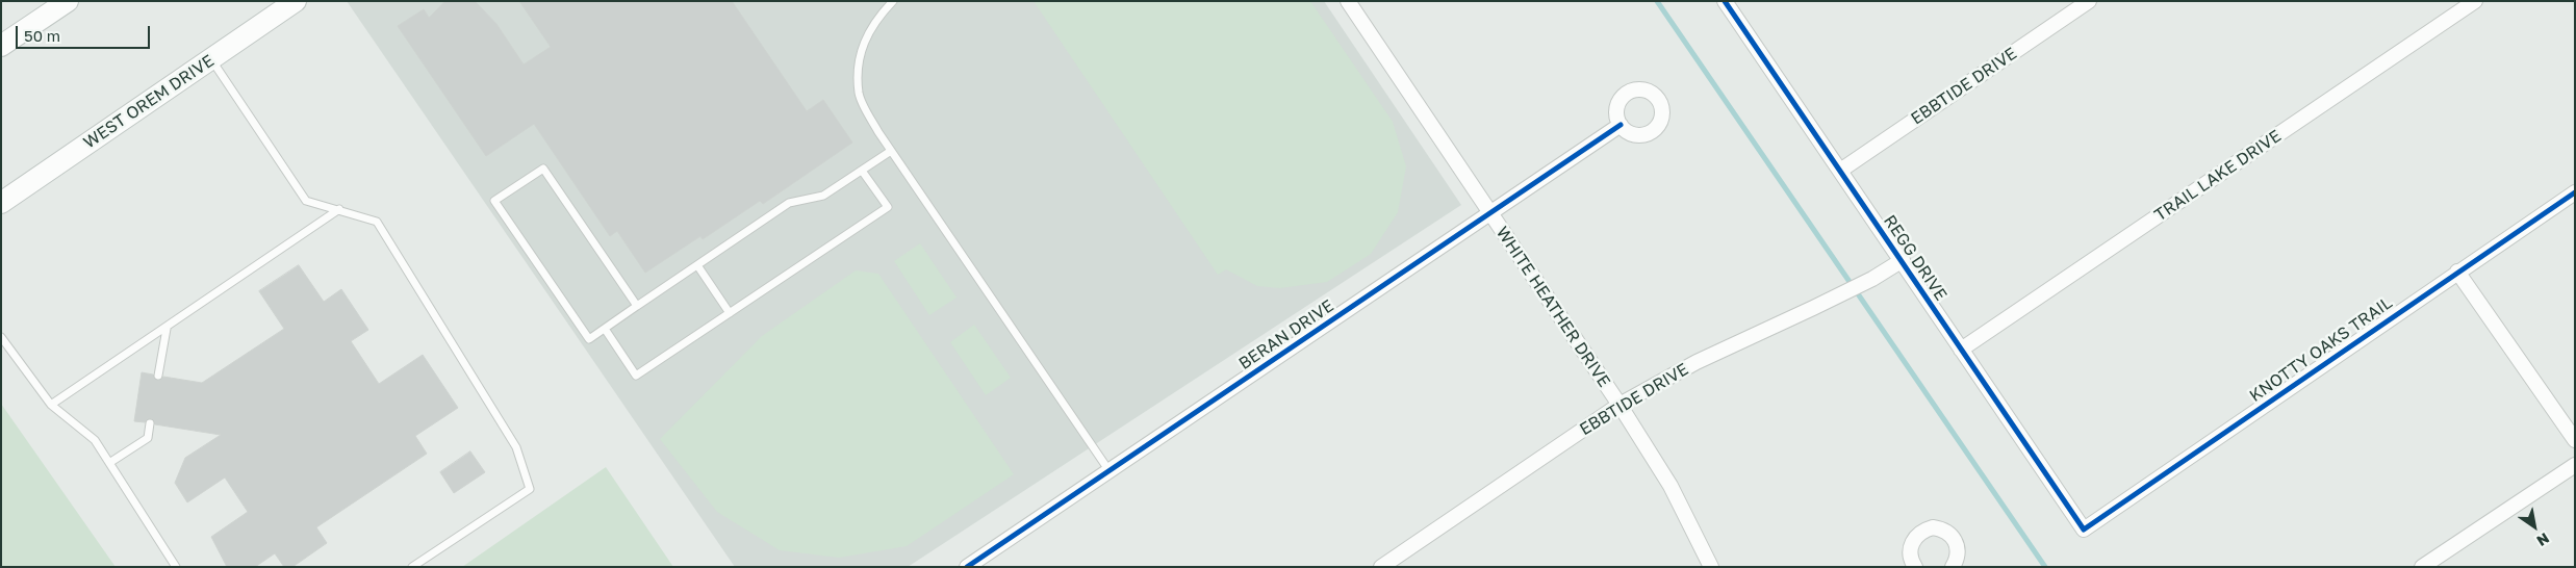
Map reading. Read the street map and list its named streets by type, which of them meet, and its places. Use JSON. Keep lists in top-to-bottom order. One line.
{"streets":{"main road":["WEST OREM DRIVE"],"street":["EBBTIDE DRIVE","TRAIL LAKE DRIVE","REGG DRIVE","WHITE HEATHER DRIVE","BERAN DRIVE","KNOTTY OAKS TRAIL"]},"crossings":[["EBBTIDE DRIVE","REGG DRIVE"],["EBBTIDE DRIVE","WHITE HEATHER DRIVE"],["TRAIL LAKE DRIVE","REGG DRIVE"],["REGG DRIVE","KNOTTY OAKS TRAIL"],["WHITE HEATHER DRIVE","BERAN DRIVE"]],"scale_bar":"50 m","north":"bottom right"}
